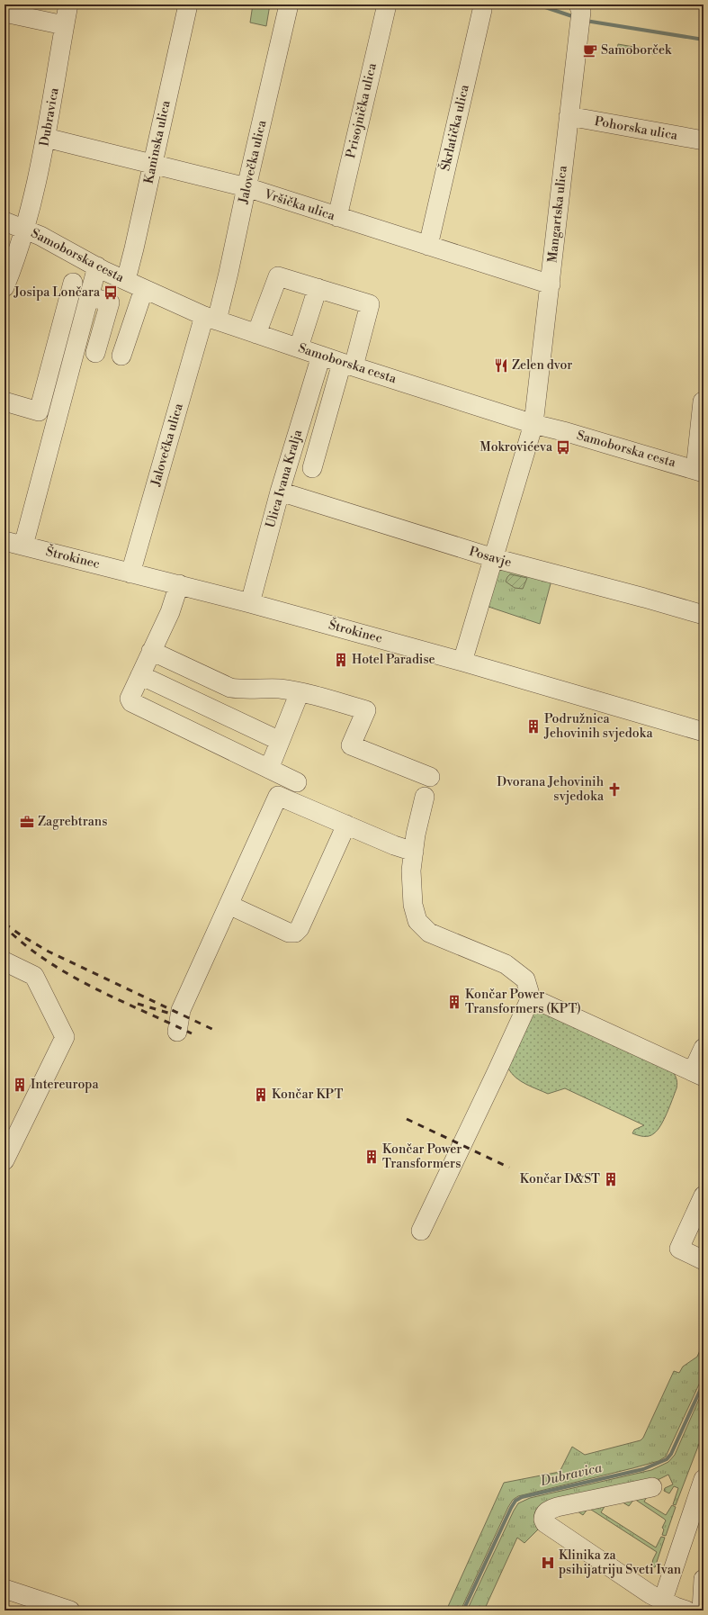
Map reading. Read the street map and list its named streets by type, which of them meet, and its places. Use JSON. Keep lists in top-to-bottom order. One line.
{"streets":{"street":["Prisojnička ulica","Dubravica","Škrlatička ulica","Pohorska ulica","Kaninska ulica","Jalovečka ulica","Vršička ulica","Mangartska ulica","Samoborska cesta","Ulica Ivana Kralja","Posavje","Štrokinec"]},"crossings":[["Prisojnička ulica","Vršička ulica"],["Dubravica","Vršička ulica"],["Dubravica","Samoborska cesta"],["Škrlatička ulica","Vršička ulica"],["Pohorska ulica","Mangartska ulica"],["Kaninska ulica","Vršička ulica"],["Kaninska ulica","Samoborska cesta"],["Jalovečka ulica","Vršička ulica"],["Jalovečka ulica","Samoborska cesta"],["Jalovečka ulica","Štrokinec"],["Vršička ulica","Mangartska ulica"],["Mangartska ulica","Samoborska cesta"],["Mangartska ulica","Posavje"],["Mangartska ulica","Štrokinec"],["Samoborska cesta","Ulica Ivana Kralja"],["Ulica Ivana Kralja","Posavje"],["Ulica Ivana Kralja","Štrokinec"]],"water":["Dubravica"],"places":{"cafe":["Samoborček"],"bus stop":["Josipa Lončara","Mokrovićeva"],"restaurant":["Zelen dvor"],"building":["Hotel Paradise","Podružnica Jehovinih svjedoka","Končar Power Transformers (KPT)","Intereuropa","Končar KPT","Končar Power Transformers","Končar D&ST"],"church":["Dvorana Jehovinih svjedoka"],"office":["Zagrebtrans"],"hospital":["Klinika za psihijatriju Sveti Ivan"]}}
